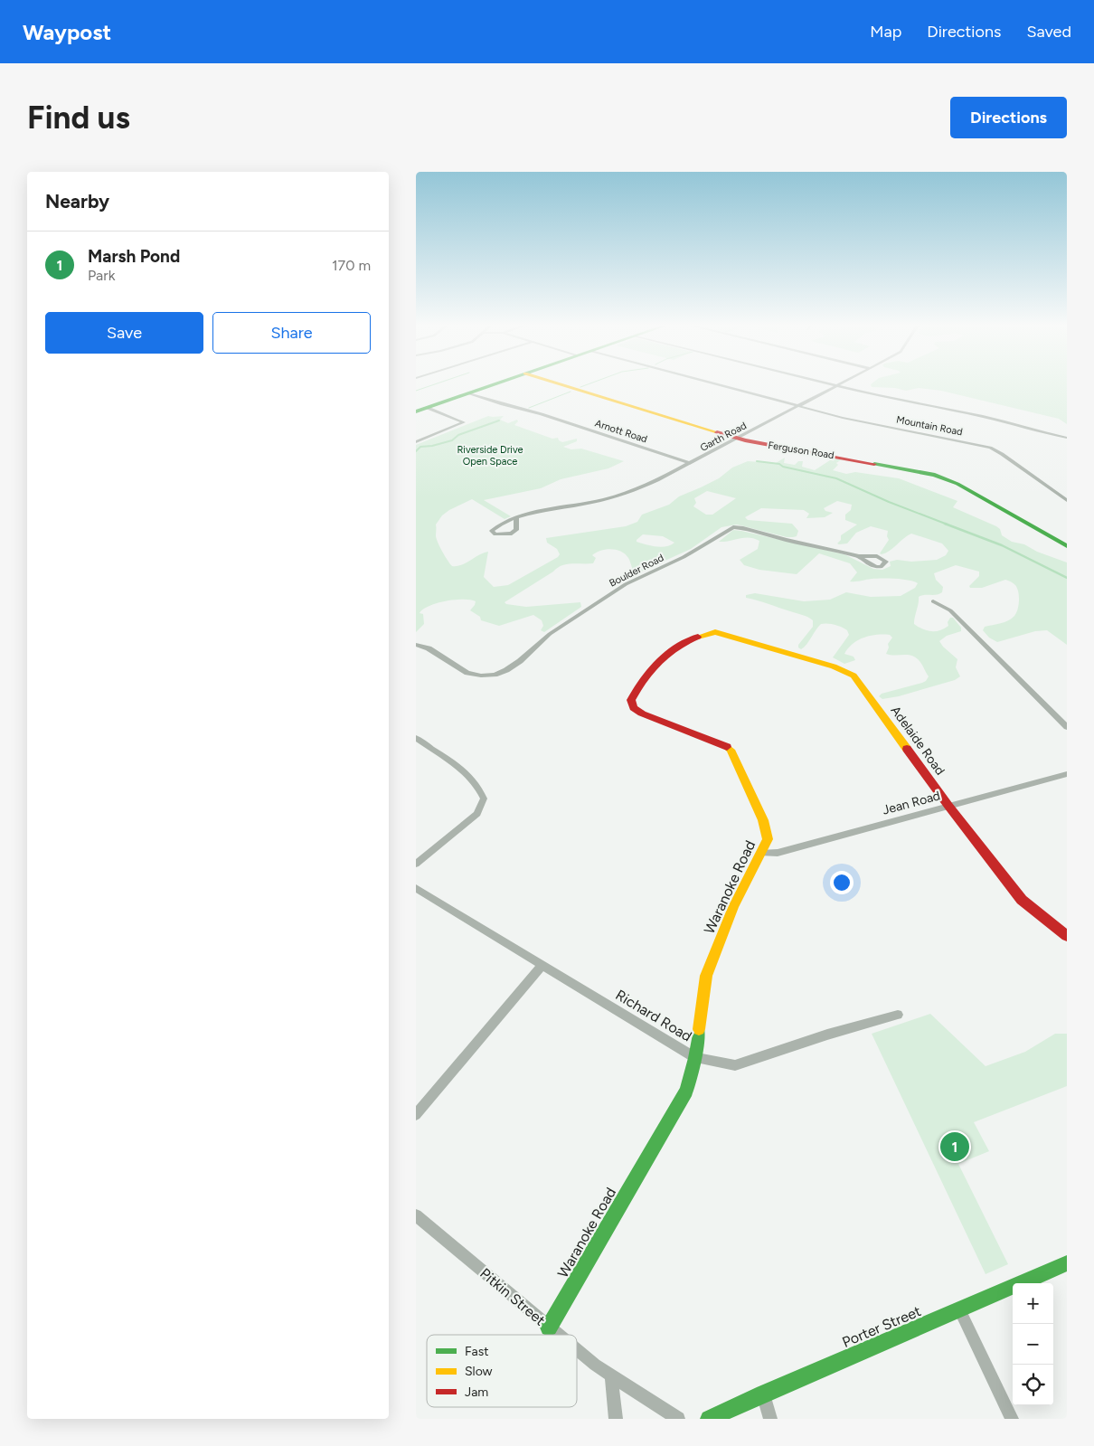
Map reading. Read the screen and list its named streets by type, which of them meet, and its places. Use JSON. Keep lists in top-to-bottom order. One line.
{"streets":{"street":["Mountain Road","Arnott Road","Garth Road","Ferguson Road","Boulder Road","Adelaide Road","Jean Road","Waranoke Road","Richard Road","Pitkin Street","Porter Street"]},"crossings":[["Mountain Road","Garth Road"],["Arnott Road","Garth Road"],["Garth Road","Ferguson Road"],["Adelaide Road","Jean Road"],["Adelaide Road","Waranoke Road"],["Jean Road","Waranoke Road"],["Waranoke Road","Richard Road"],["Waranoke Road","Pitkin Street"]],"parks":["Riverside Drive Open Space"],"legend":["Fast","Slow","Jam"],"page":{"header":"Waypost","nav":["Map","Directions","Saved"],"buttons":["Directions",["Save","Share"]],"title":"Find us","heading":"Nearby","list":[{"mark":"1","name":"Marsh Pond","note":"Park","value":"170 m"}],"pins":"1","map_buttons":["+","−"]}}
